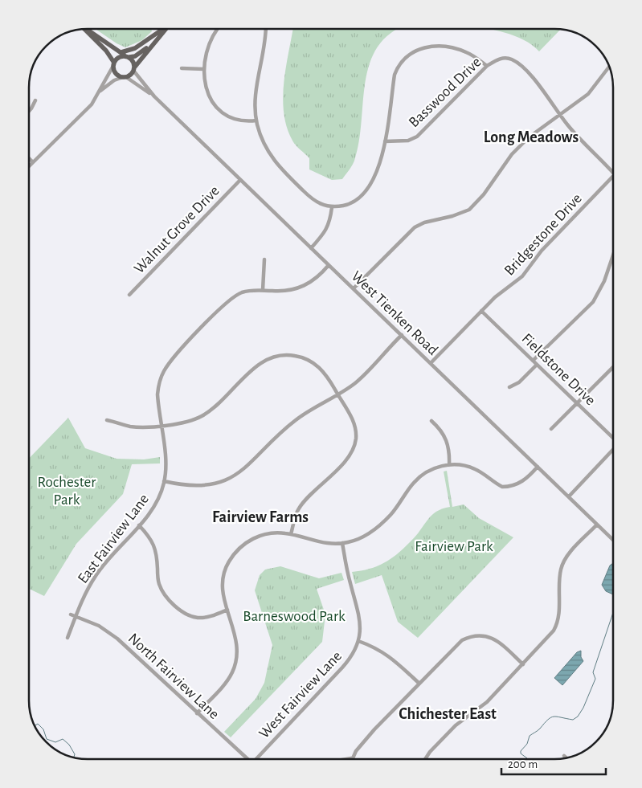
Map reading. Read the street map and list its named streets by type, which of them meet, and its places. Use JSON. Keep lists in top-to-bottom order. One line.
{"streets":{"street":["Basswood Drive","Walnut Grove Drive","Bridgestone Drive","West Tienken Road","Fieldstone Drive","East Fairview Lane","North Fairview Lane","West Fairview Lane"]},"crossings":[["Walnut Grove Drive","West Tienken Road"],["Bridgestone Drive","West Tienken Road"],["Bridgestone Drive","Fieldstone Drive"],["West Tienken Road","East Fairview Lane"],["East Fairview Lane","North Fairview Lane"]],"districts":["Long Meadows","Fairview Farms","Chichester East"],"parks":["Rochester Park","Fairview Park","Barneswood Park"],"scale_bar":"200 m"}
